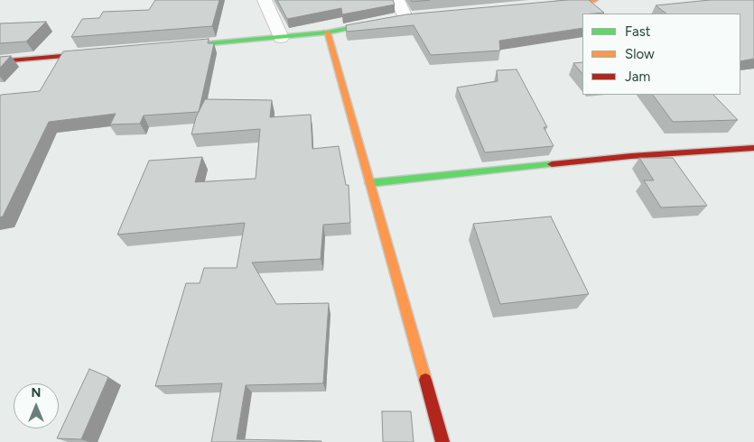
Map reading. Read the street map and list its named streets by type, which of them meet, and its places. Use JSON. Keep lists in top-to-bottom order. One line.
{"legend":["Fast","Slow","Jam"],"north":"top"}
